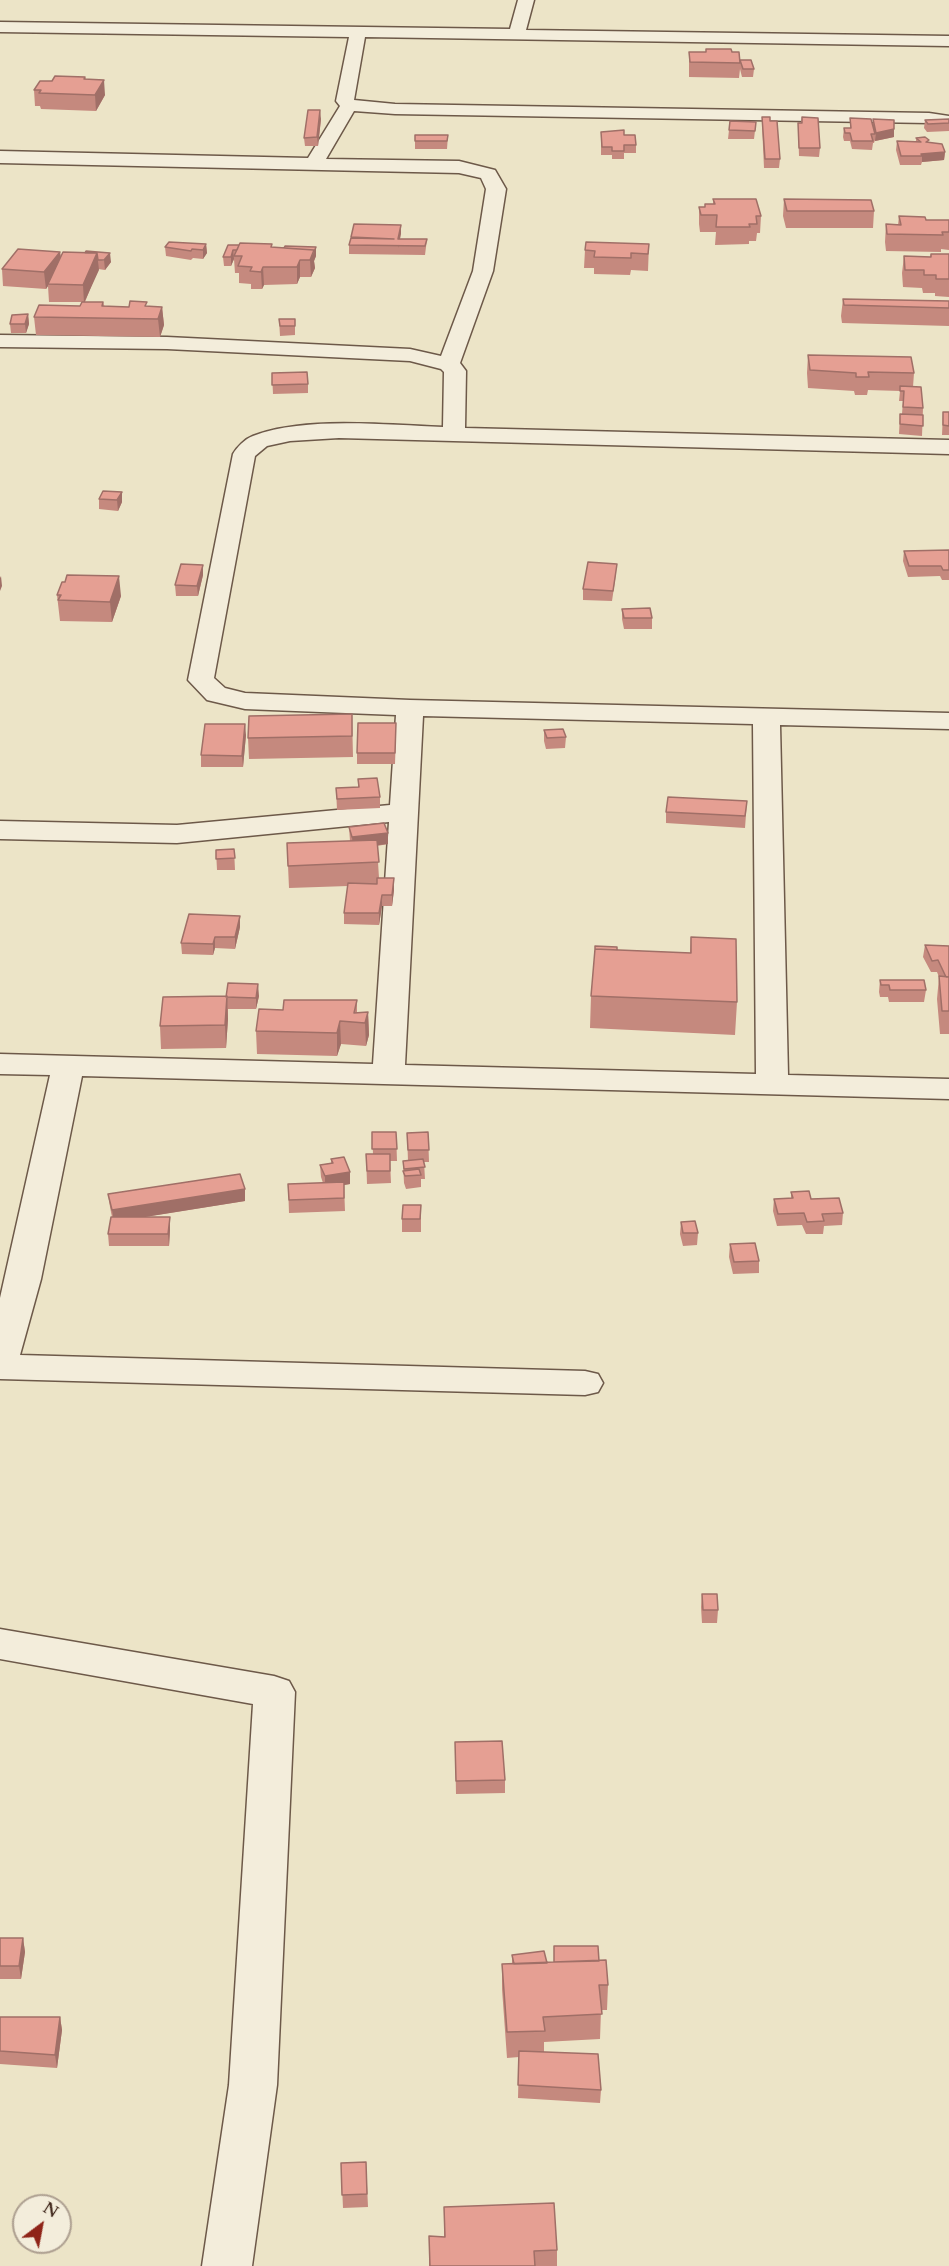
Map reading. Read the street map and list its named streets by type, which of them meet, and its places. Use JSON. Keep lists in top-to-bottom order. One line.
{"north":"top right"}
